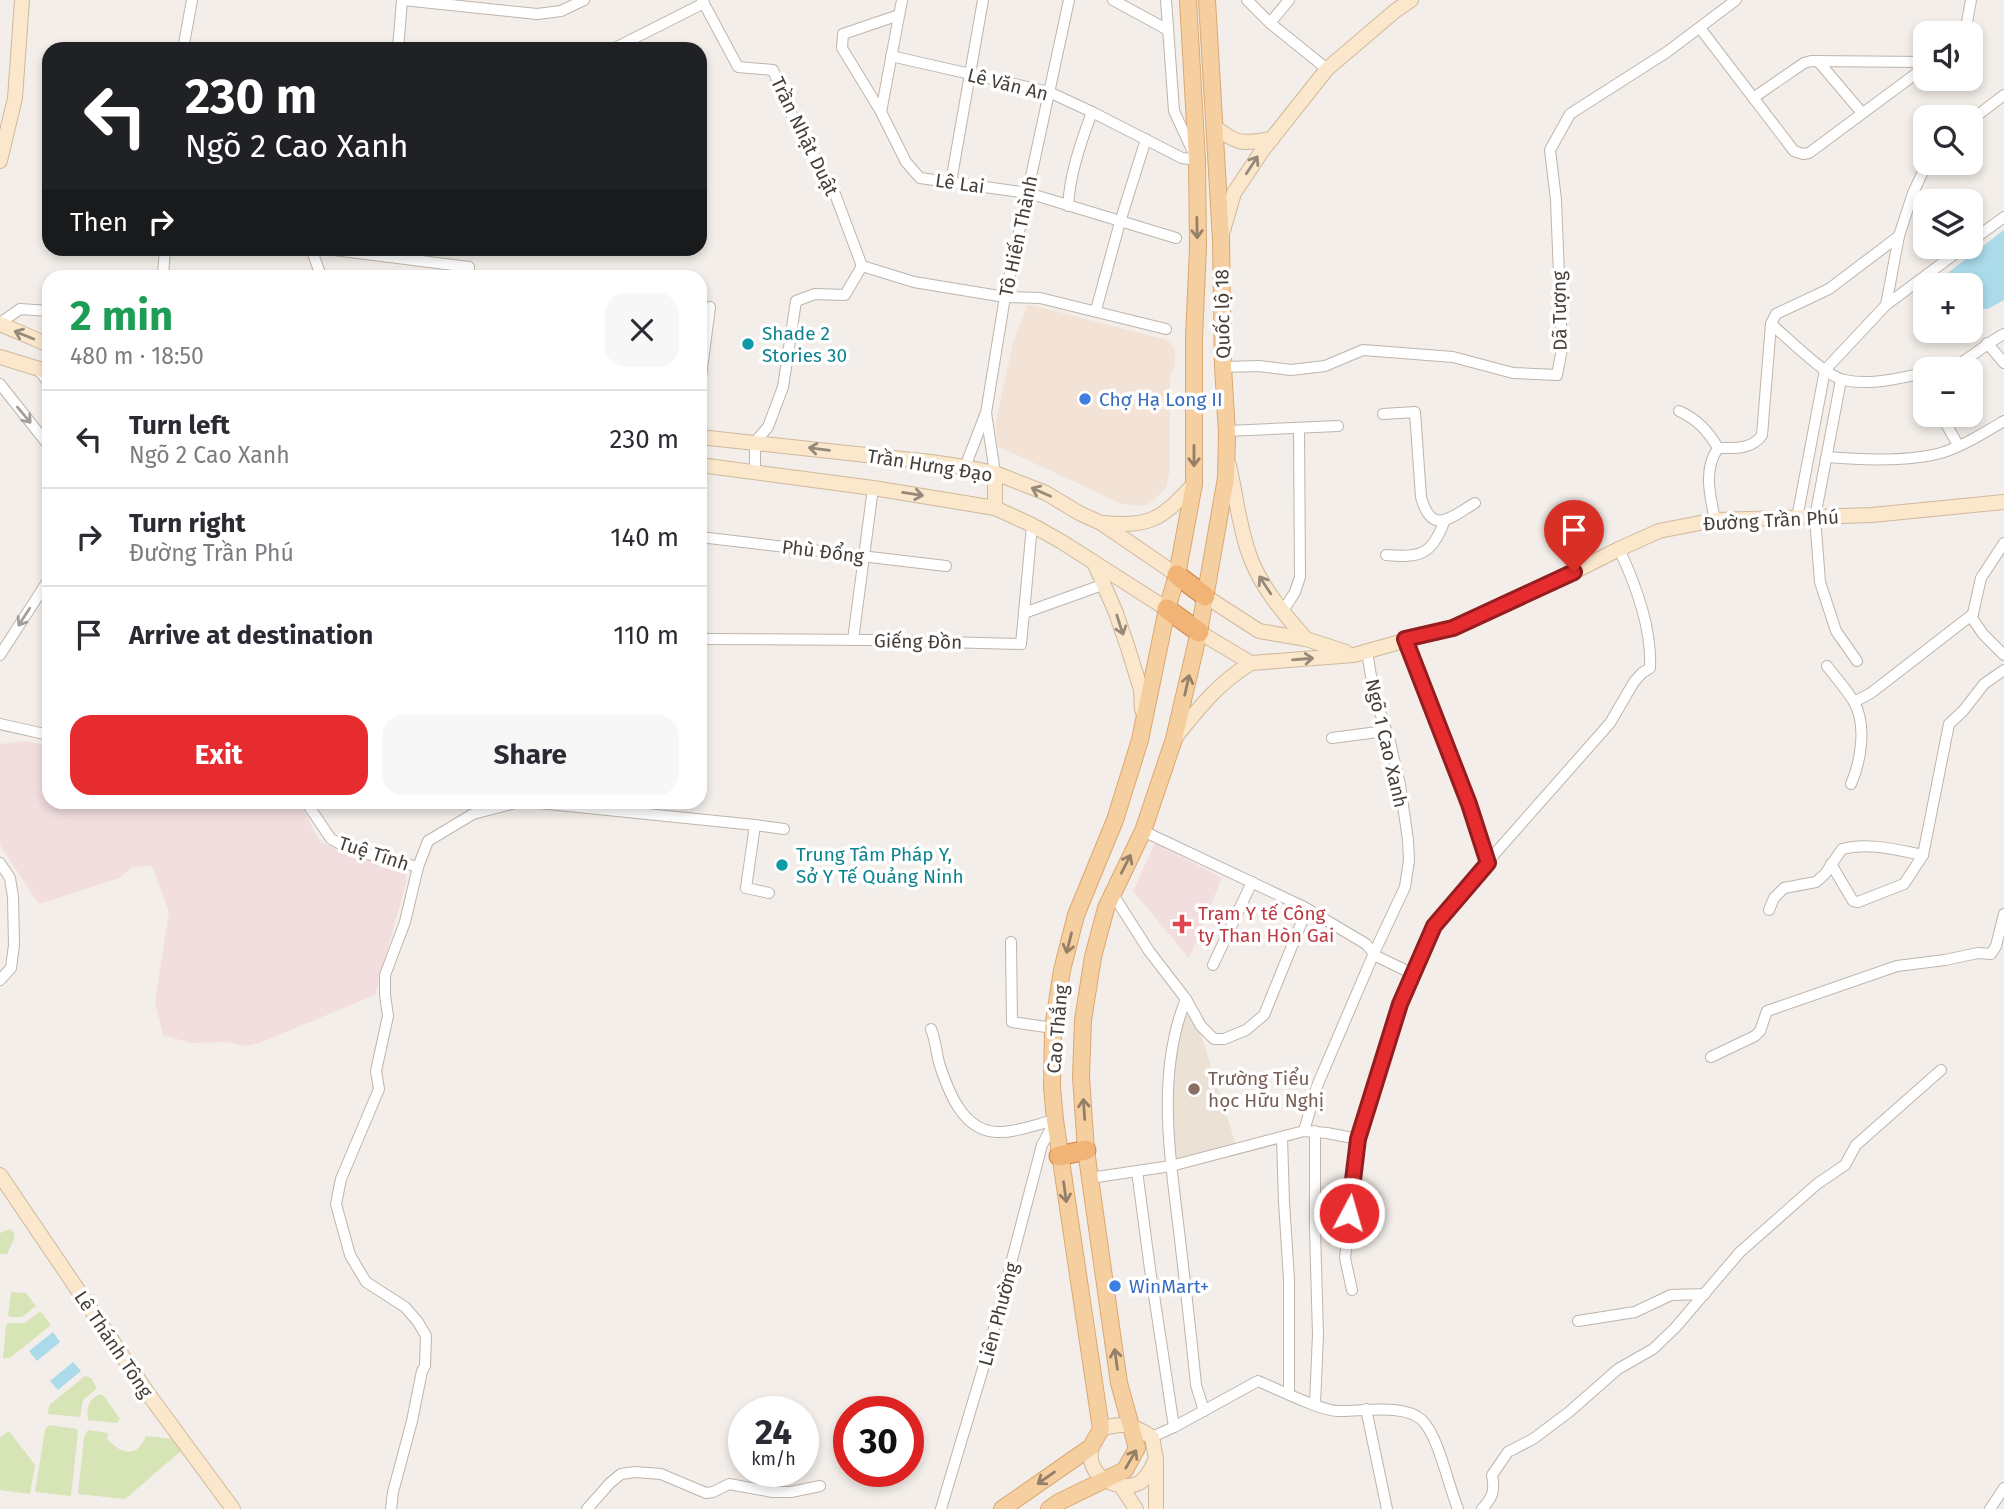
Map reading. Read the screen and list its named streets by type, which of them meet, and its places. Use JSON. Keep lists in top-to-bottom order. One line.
{"streets":{"main road":["Quốc lộ 18","Trần Hưng Đạo","Đường Trần Phú","Cao Thắng","Lê Thánh Tông"],"street":["Lê Văn An","Trần Nhật Duật","Lê Lai","Tô Hiến Thành","Dã Tượng","Phù Đổng","Giếng Đồn","Ngõ 1 Cao Xanh","Tuệ Tĩnh","Liên Phường"]},"crossings":[["Lê Văn An","Tô Hiến Thành"],["Lê Văn An","Quốc lộ 18"],["Lê Lai","Tô Hiến Thành"],["Tô Hiến Thành","Trần Hưng Đạo"],["Dã Tượng","Quốc lộ 18"],["Quốc lộ 18","Trần Hưng Đạo"],["Quốc lộ 18","Cao Thắng"],["Trần Hưng Đạo","Cao Thắng"],["Đường Trần Phú","Ngõ 1 Cao Xanh"],["Cao Thắng","Liên Phường"]],"places":{"other":["Shade 2 Stories 30","Chợ Hạ Long II","Trung Tâm Pháp Y, Sở Y Tế Quảng Ninh","Trường Tiểu học Hữu Nghị","WinMart+"],"health":["Trạm Y tế Công ty Than Hòn Gai"]},"page":{"map_buttons":["+","−"],"turn":["230 m","Ngõ 2 Cao Xanh"],"then":"Then","heading":["2 min","480 m · 18:50"],"list":[{"name":"Turn left","note":"Ngõ 2 Cao Xanh","value":"230 m"},{"name":"Turn right","note":"Đường Trần Phú","value":"140 m"},{"name":"Arrive at destination","value":"110 m"}],"buttons":["Exit","Share"],"speed":"24 km/h","limit":"30"}}
